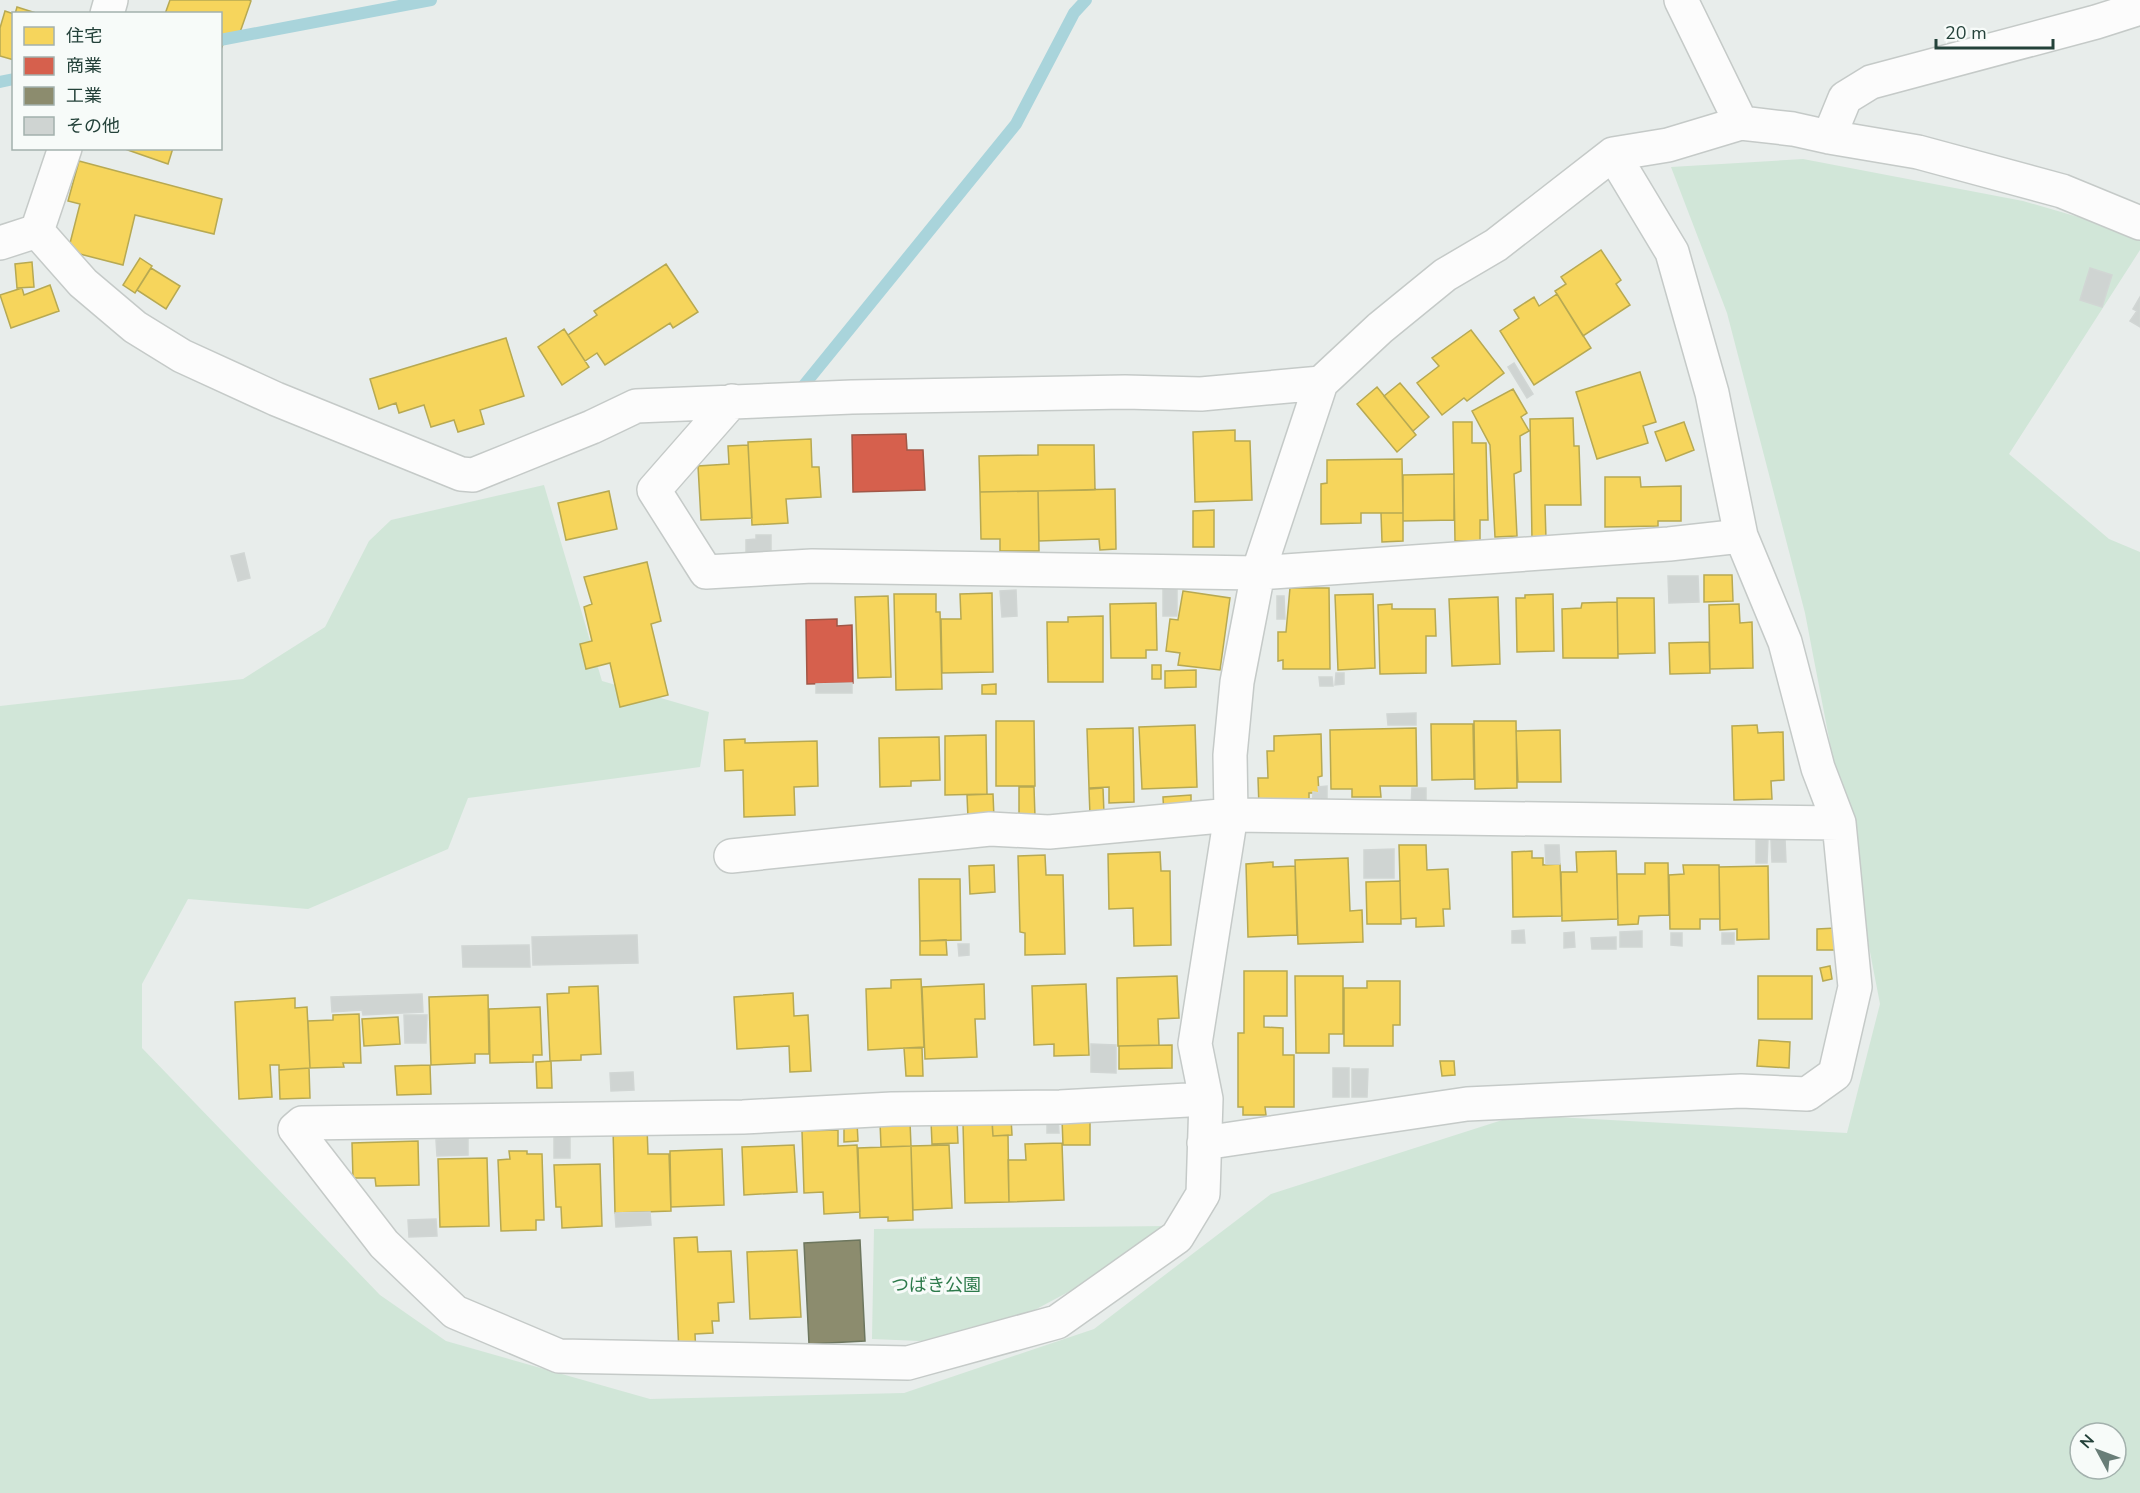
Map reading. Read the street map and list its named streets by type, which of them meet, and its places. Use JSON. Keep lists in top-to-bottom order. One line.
{"parks":["つばき公園"],"legend":["住宅","商業","工業","その他"],"scale_bar":"20 m","north":"top left"}
